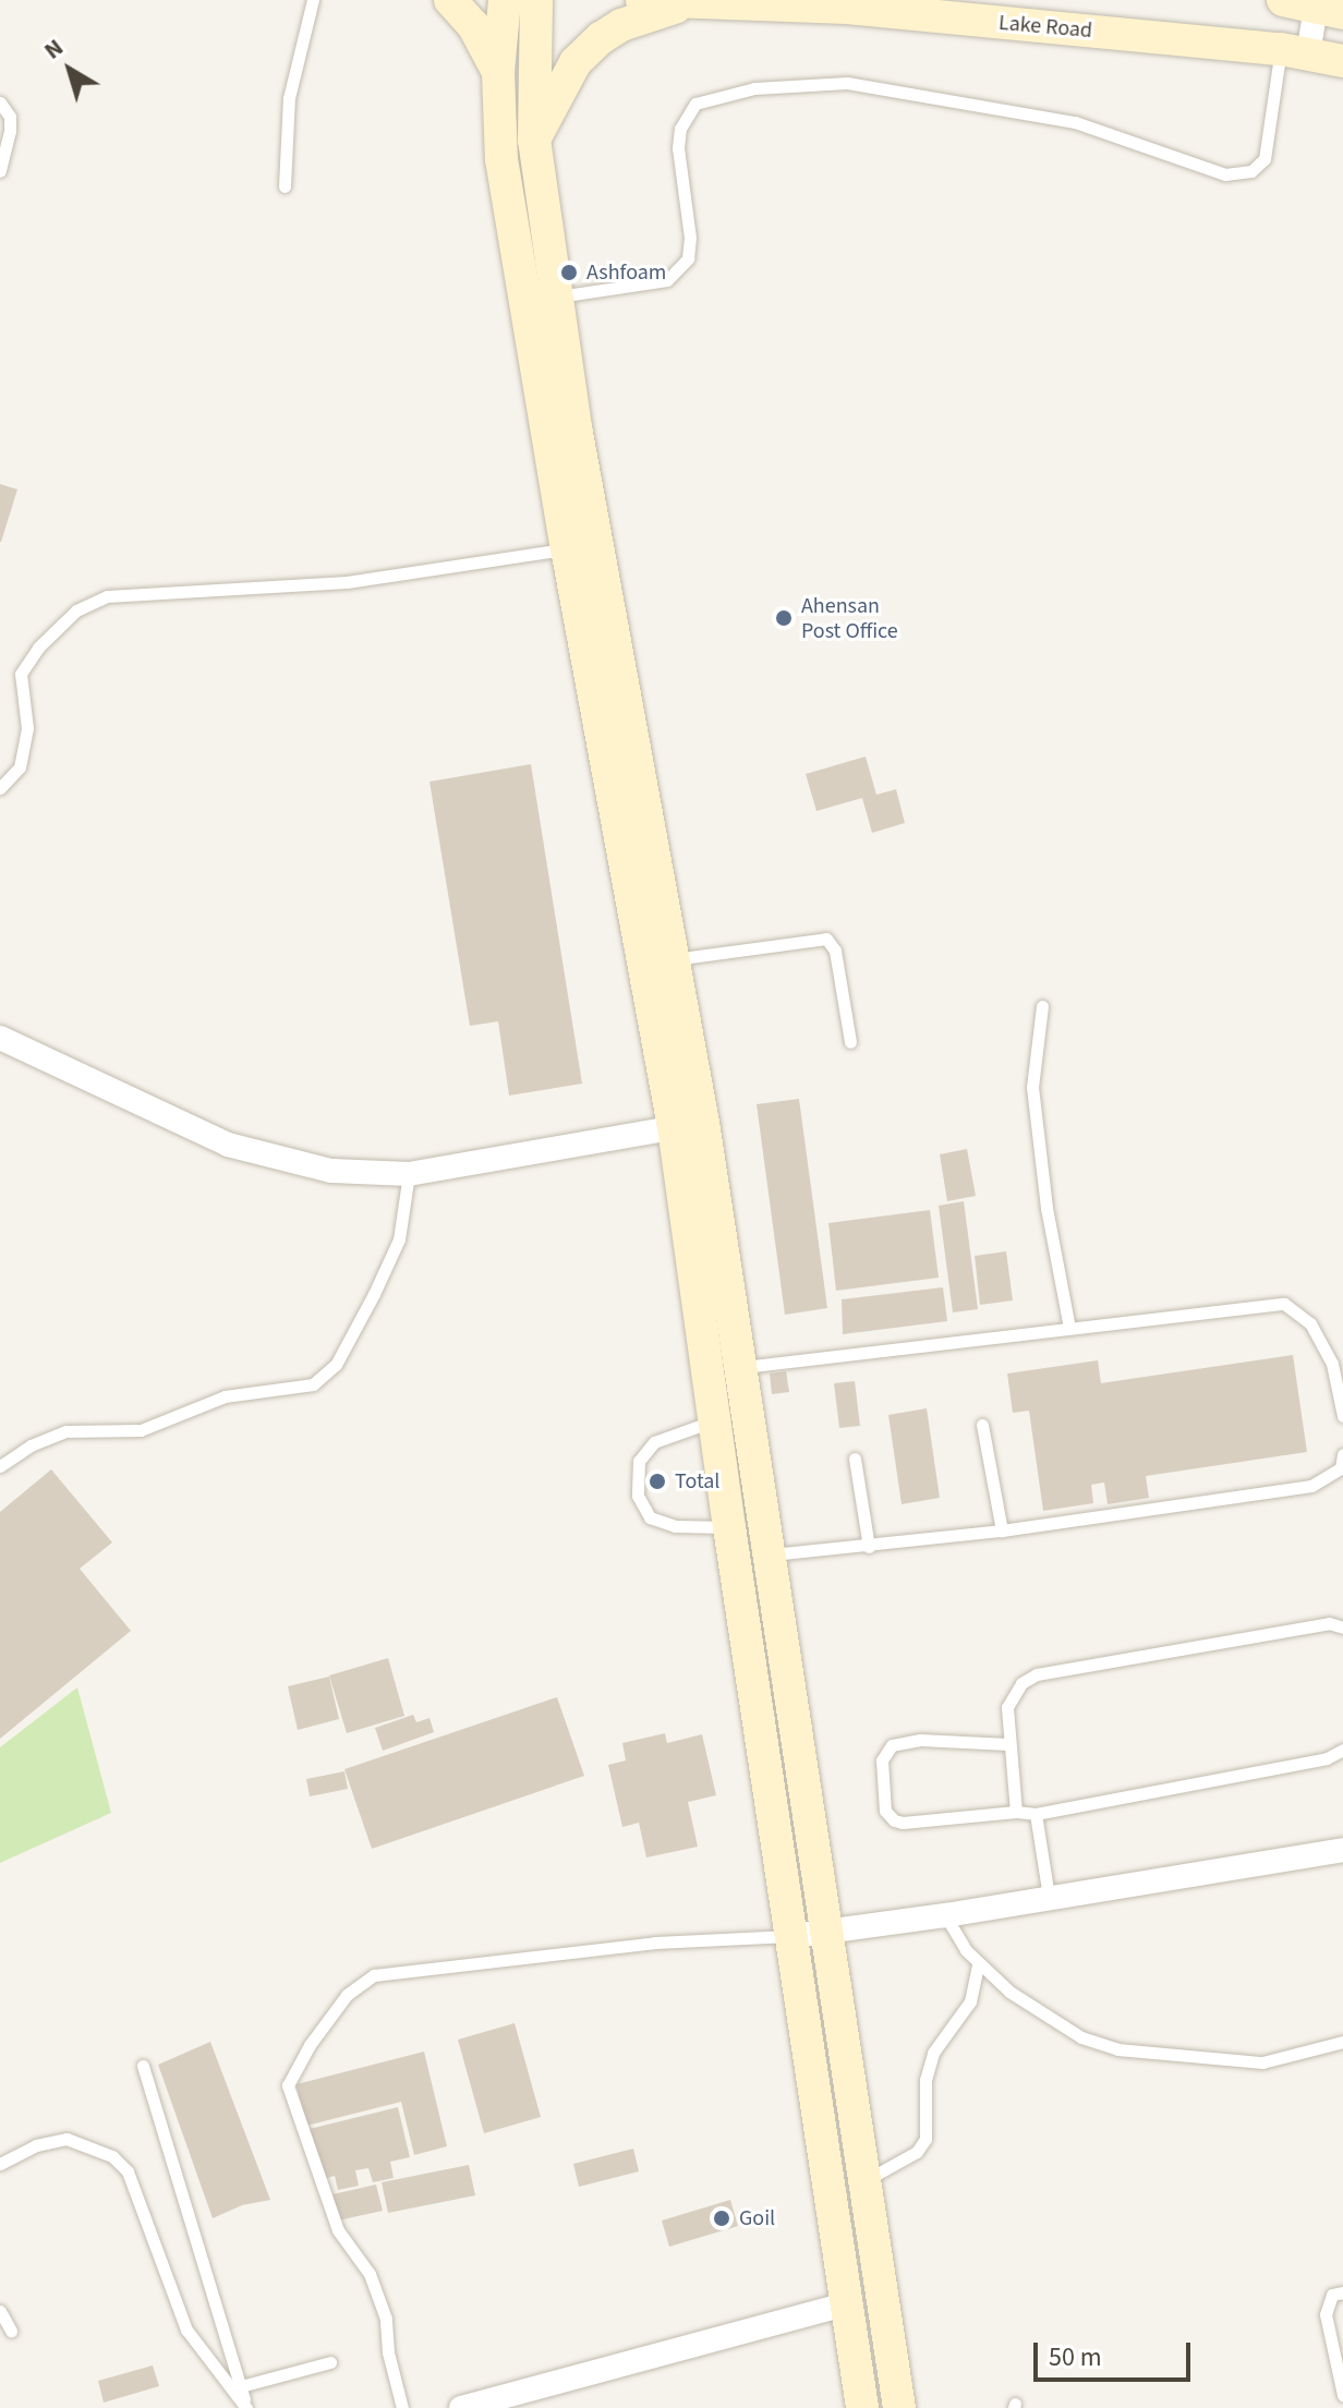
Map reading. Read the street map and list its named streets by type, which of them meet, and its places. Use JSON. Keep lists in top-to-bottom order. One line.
{"streets":{"main road":["Lake Road"]},"places":["Ashfoam","Ahensan Post Office","Total","Goil"],"scale_bar":"50 m","north":"top left"}
